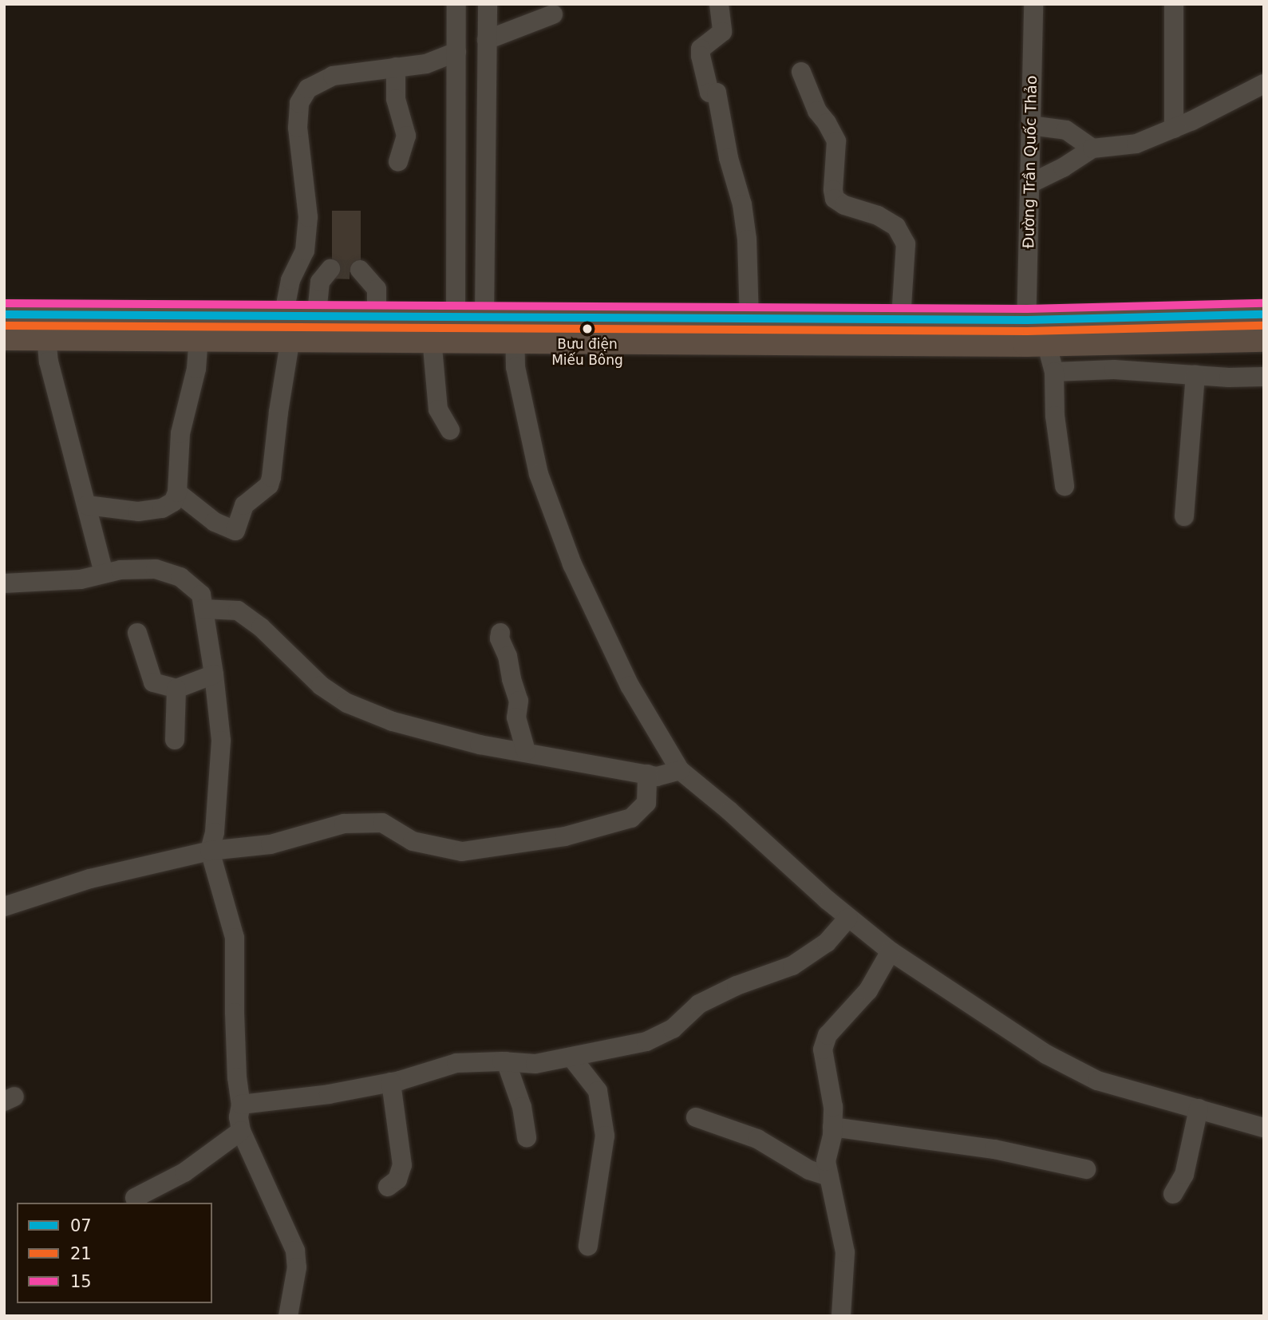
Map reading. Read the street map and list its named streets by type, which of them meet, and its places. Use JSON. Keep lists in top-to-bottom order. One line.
{"streets":{"street":["Đường Trần Quốc Thảo"]},"places":["Bưu điện Miếu Bông"],"lines":["transit line 15","transit line 07","transit line 21"],"legend":["07","21","15"]}
